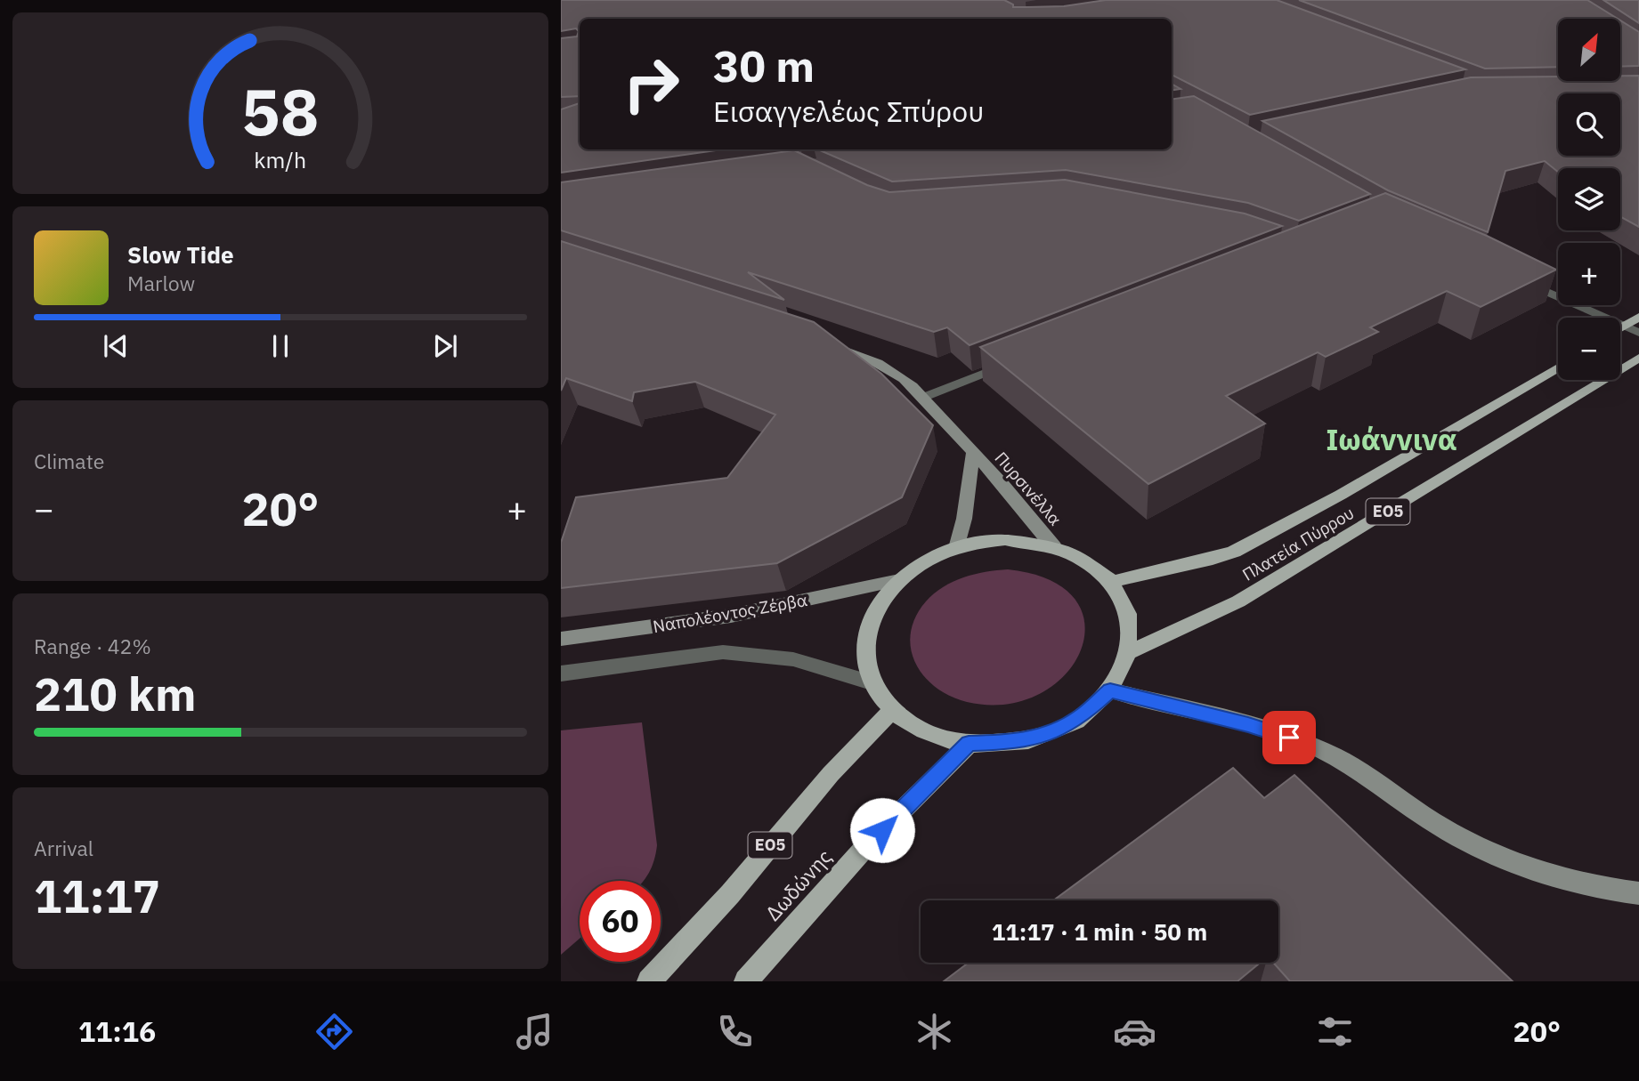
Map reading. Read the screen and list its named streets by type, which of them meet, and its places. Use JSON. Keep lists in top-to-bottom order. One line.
{"streets":{"main road":["ΕΟ5","Πλατεία Πύρρου","Δωδώνης"],"street":["Πυρσινέλλα","Ναπολέοντος Ζέρβα"]},"districts":["Ιωάννινα"],"north":"top right","page":{"map_buttons":["+","−"],"turn":["30 m","Εισαγγελέως Σπύρου"],"song":["Slow Tide","Marlow"],"tile":["Climate",["Range · 42%","210 km"],["Arrival","11:17"]],"heat":["−","20°","+"],"limit":"60","trip":"11:17 · 1 min · 50 m","tabs":["11:16","20°"],"gauge":["58","km/h"]}}
